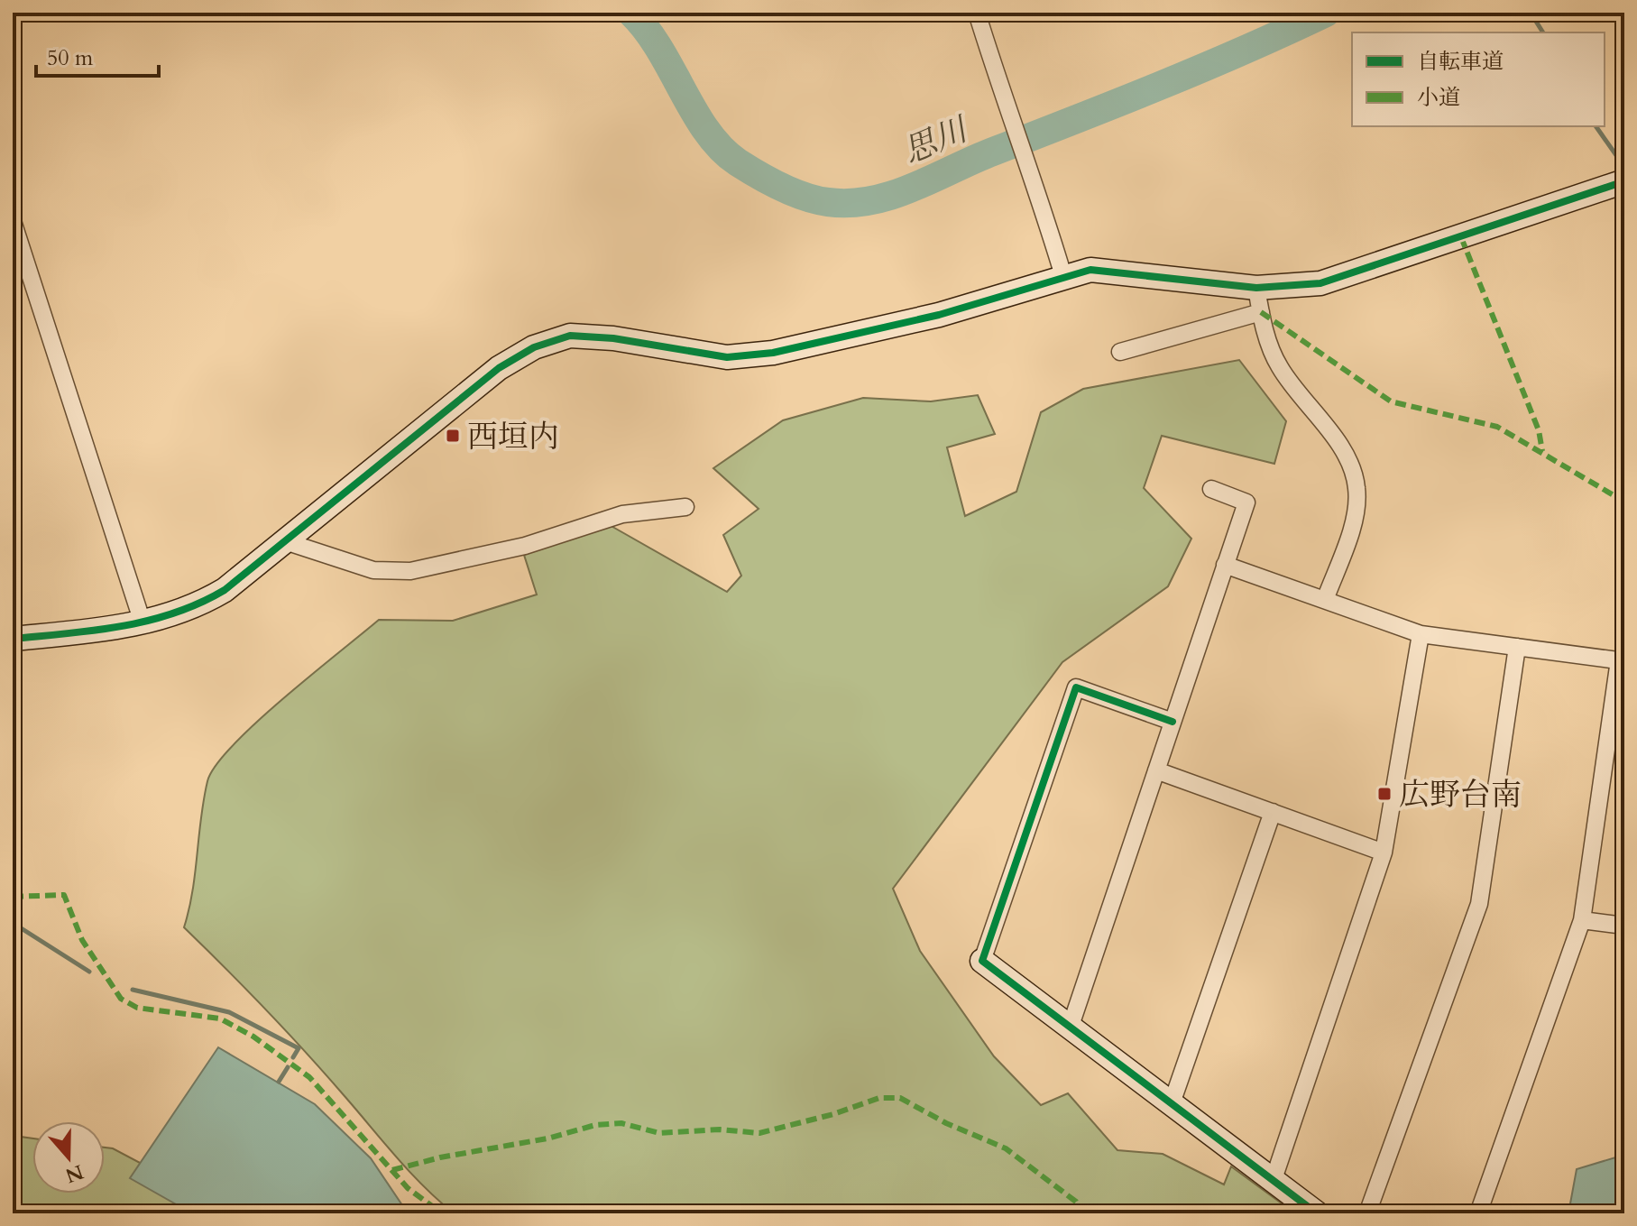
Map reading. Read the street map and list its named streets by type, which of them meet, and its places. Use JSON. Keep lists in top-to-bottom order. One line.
{"water":["思川"],"places":{"transit":["西垣内","広野台南"]},"legend":["自転車道","小道"],"scale_bar":"50 m","north":"bottom"}
